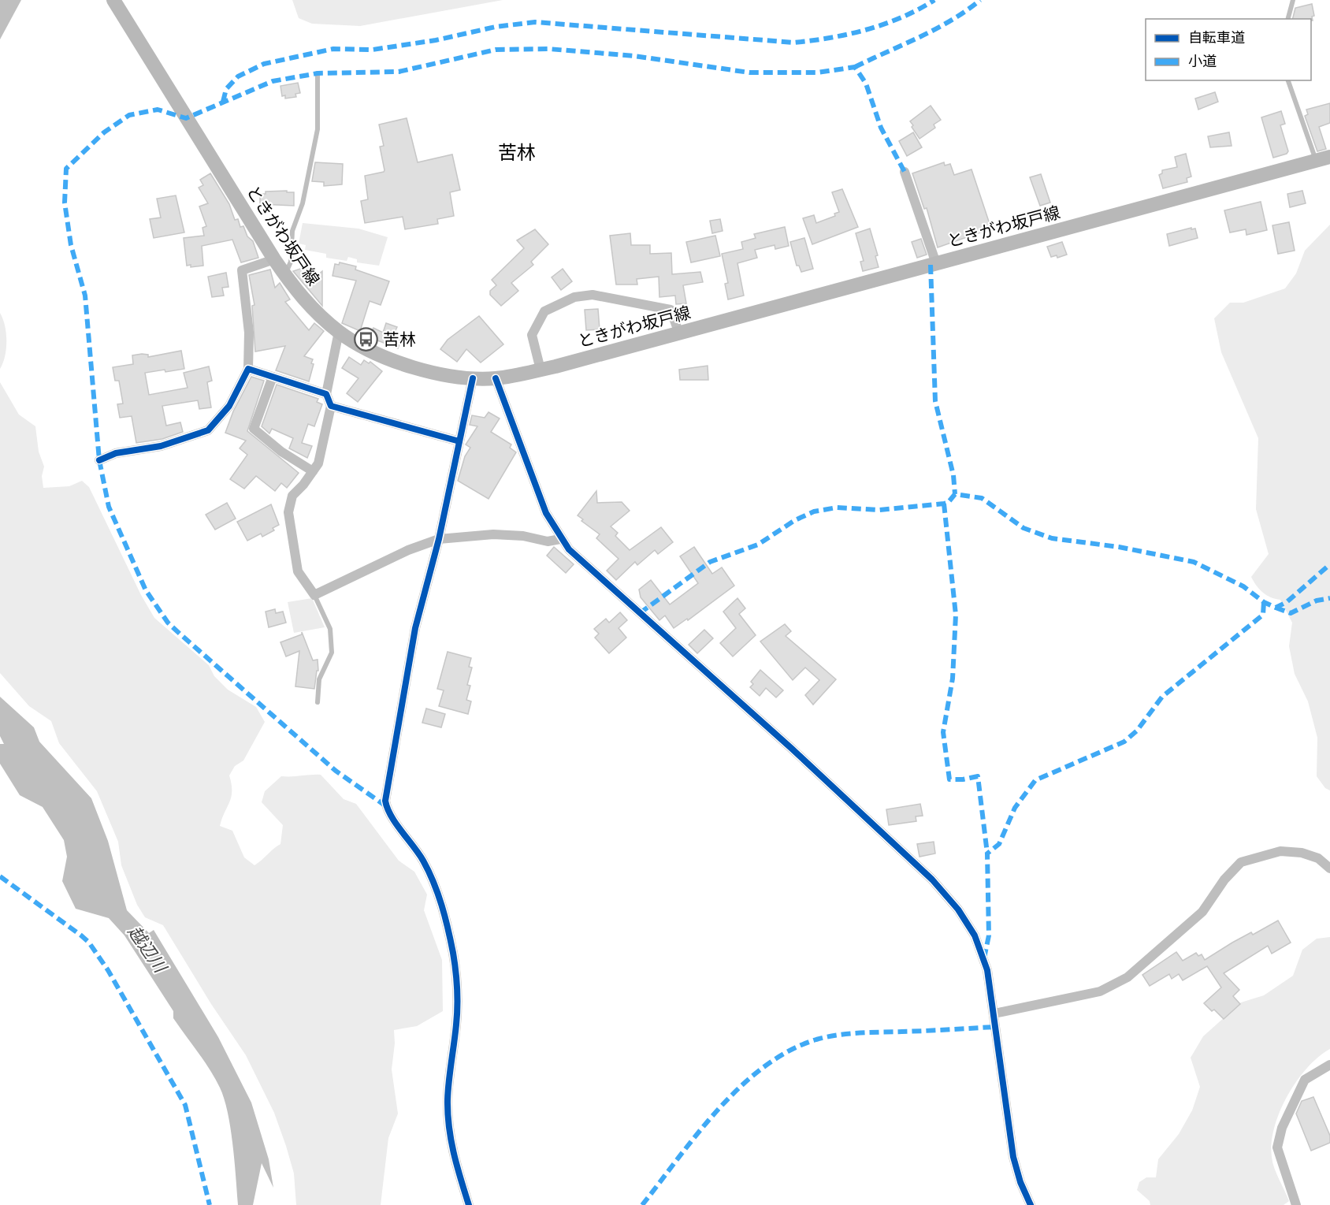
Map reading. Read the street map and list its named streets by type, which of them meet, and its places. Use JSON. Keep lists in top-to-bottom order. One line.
{"streets":{"main road":["ときがわ坂戸線"]},"districts":["苦林"],"water":["越辺川"],"places":{"bus stop":["苦林"]},"legend":["自転車道","小道"]}
